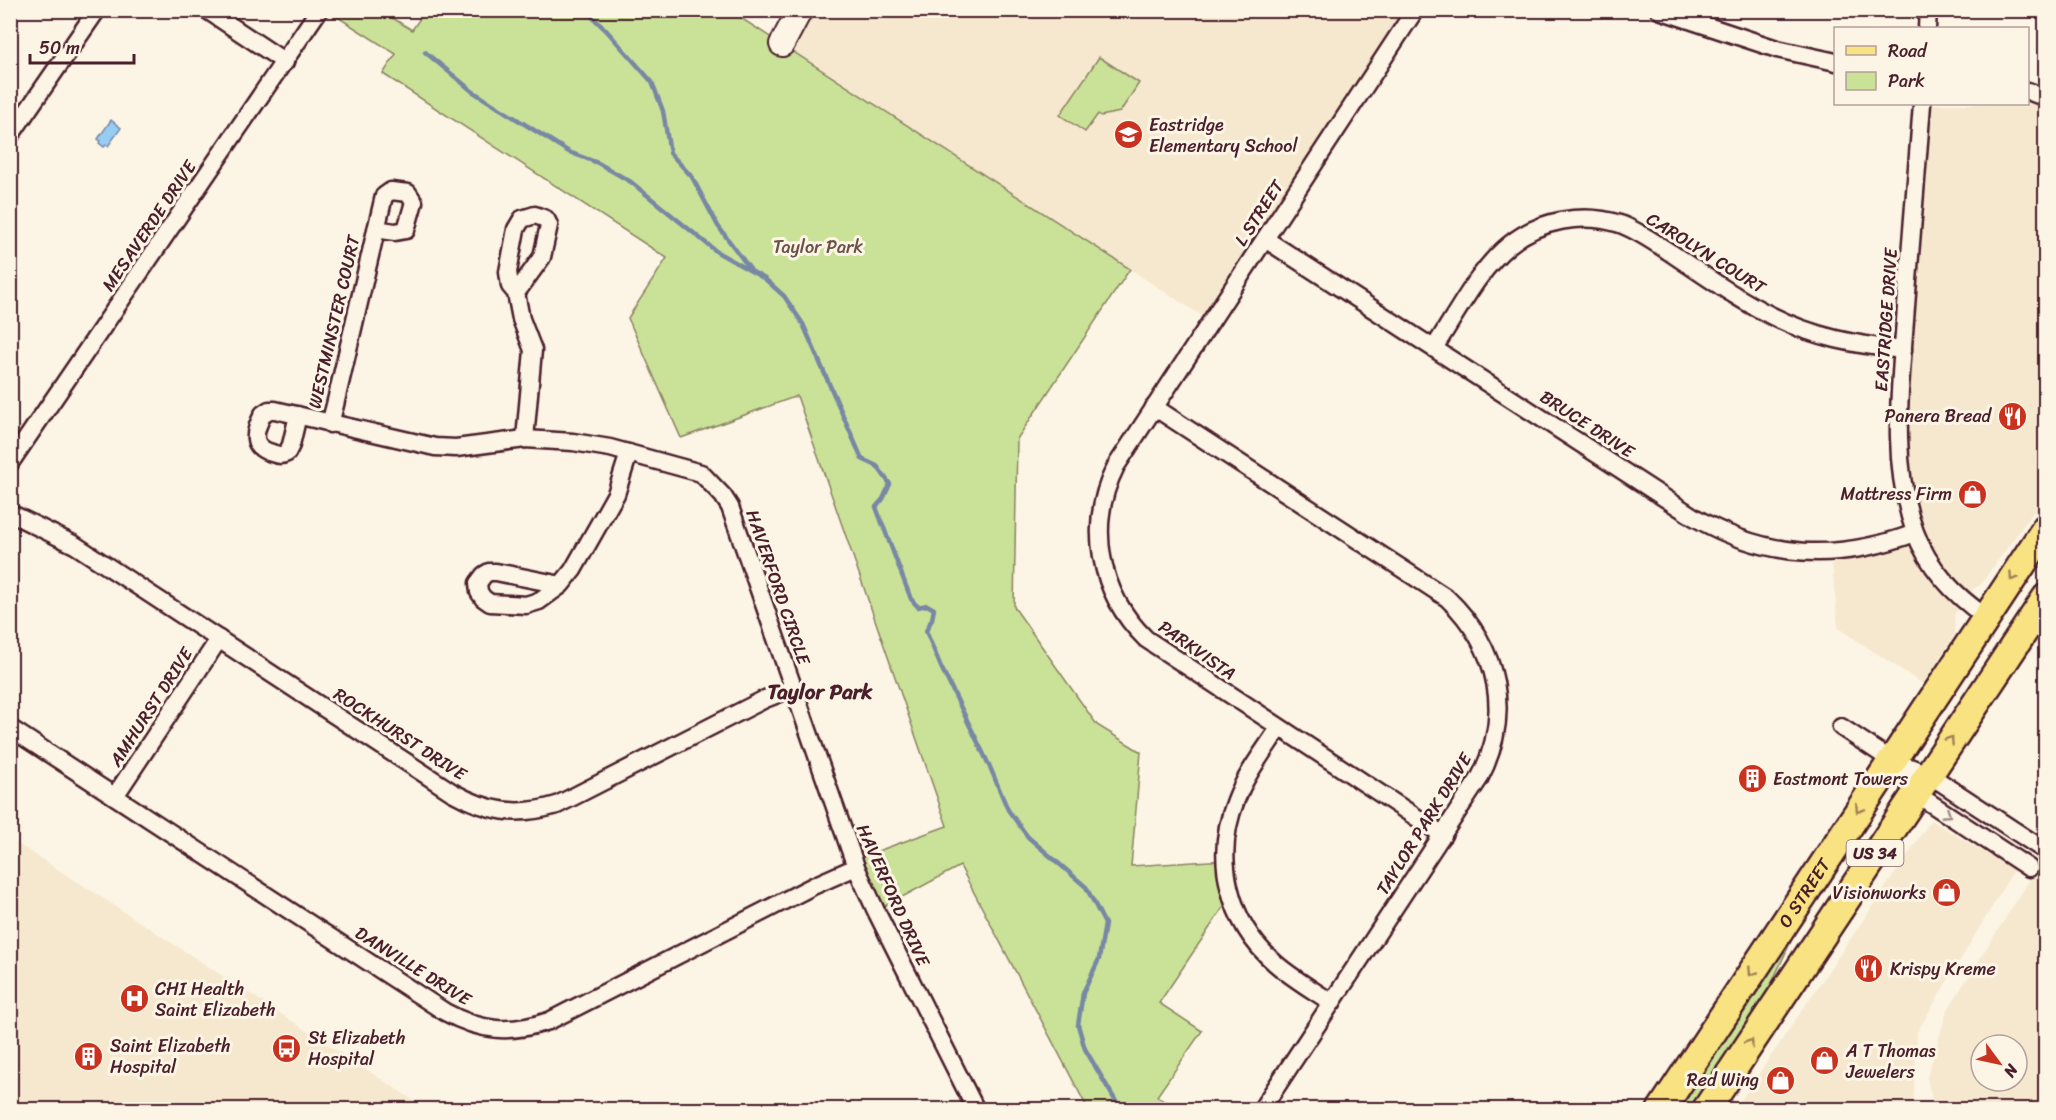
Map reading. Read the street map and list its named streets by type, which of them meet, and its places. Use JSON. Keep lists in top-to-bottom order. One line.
{"streets":{"main road":["US 34","O STREET"],"street":["L STREET","MESAVERDE DRIVE","CAROLYN COURT","EASTRIDGE DRIVE","WESTMINSTER COURT","BRUCE DRIVE","HAVERFORD CIRCLE","PARKVISTA","AMHURST DRIVE","ROCKHURST DRIVE","TAYLOR PARK DRIVE","HAVERFORD DRIVE","DANVILLE DRIVE"]},"crossings":[["L STREET","BRUCE DRIVE"],["L STREET","PARKVISTA"],["L STREET","TAYLOR PARK DRIVE"],["CAROLYN COURT","EASTRIDGE DRIVE"],["CAROLYN COURT","BRUCE DRIVE"],["EASTRIDGE DRIVE","BRUCE DRIVE"],["EASTRIDGE DRIVE","O STREET"],["HAVERFORD CIRCLE","ROCKHURST DRIVE"],["HAVERFORD CIRCLE","HAVERFORD DRIVE"],["PARKVISTA","TAYLOR PARK DRIVE"],["AMHURST DRIVE","ROCKHURST DRIVE"],["AMHURST DRIVE","DANVILLE DRIVE"],["ROCKHURST DRIVE","HAVERFORD DRIVE"],["HAVERFORD DRIVE","DANVILLE DRIVE"]],"districts":["Taylor Park"],"parks":["Taylor Park"],"places":{"school or university":["Eastridge Elementary School"],"restaurant":["Panera Bread","Krispy Kreme"],"shop":["Mattress Firm","Visionworks","A T Thomas Jewelers","Red Wing"],"building":["Eastmont Towers","Saint Elizabeth Hospital"],"hospital":["CHI Health Saint Elizabeth"],"bus stop":["St Elizabeth Hospital"]},"legend":["Road","Park"],"scale_bar":"50 m","north":"bottom right"}
